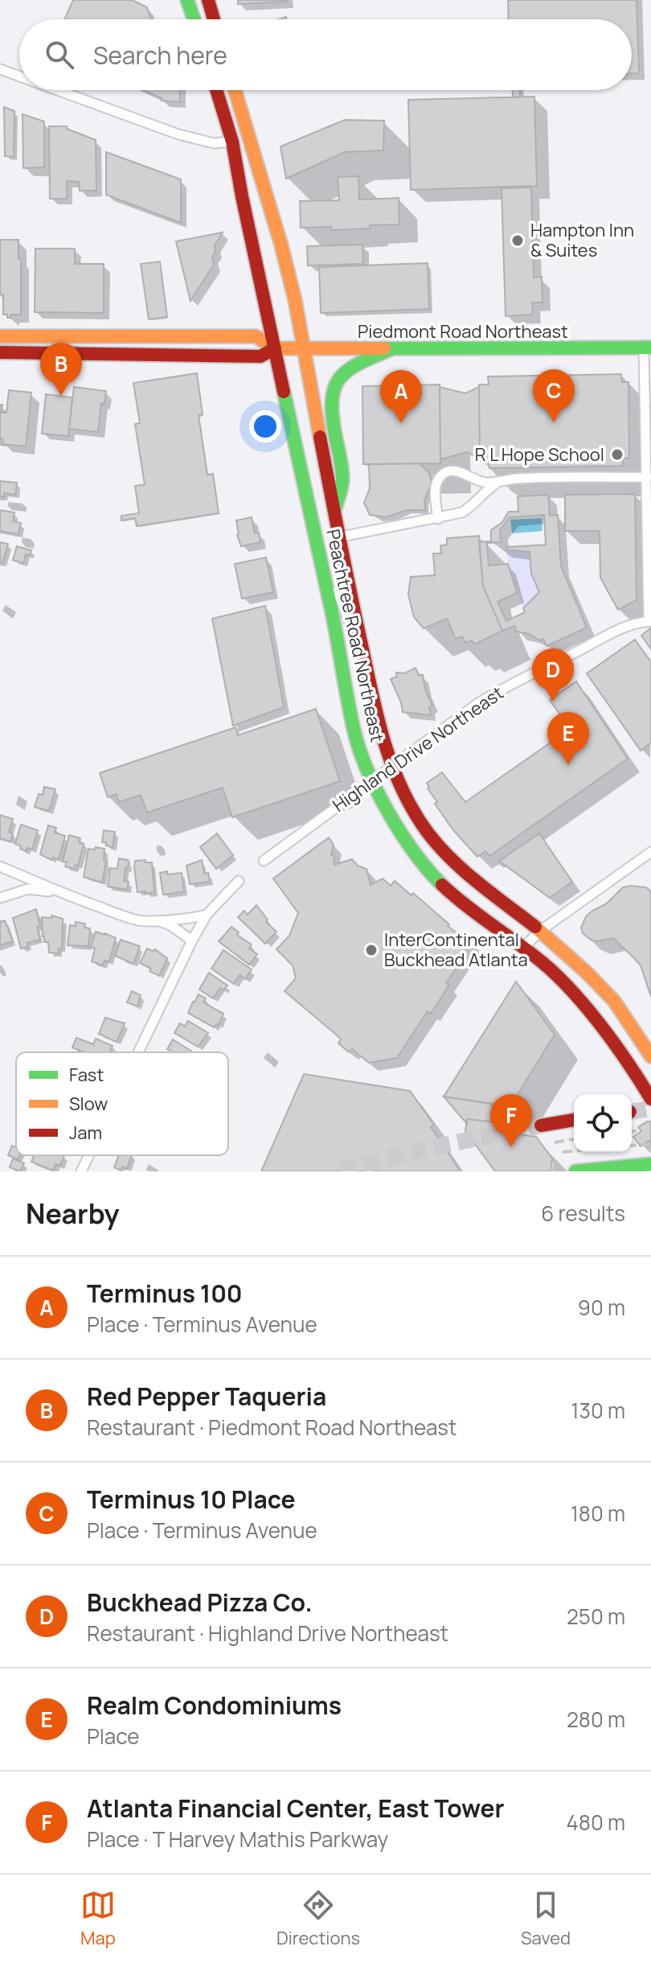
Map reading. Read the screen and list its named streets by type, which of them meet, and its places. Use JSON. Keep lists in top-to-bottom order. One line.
{"streets":{"main road":["Piedmont Road Northeast","Peachtree Road Northeast"],"street":["Highland Drive Northeast"]},"crossings":[["Piedmont Road Northeast","Peachtree Road Northeast"],["Peachtree Road Northeast","Highland Drive Northeast"]],"places":["Hampton Inn & Suites","R L Hope School","InterContinental Buckhead Atlanta"],"legend":["Fast","Slow","Jam"],"page":{"search":"Search here","pins":["B","C","A","D","E","F"],"heading":["Nearby","6 results"],"list":[{"mark":"A","name":"Terminus 100","note":"Place · Terminus Avenue","value":"90 m"},{"mark":"B","name":"Red Pepper Taqueria","note":"Restaurant · Piedmont Road Northeast","value":"130 m"},{"mark":"C","name":"Terminus 10 Place","note":"Place · Terminus Avenue","value":"180 m"},{"mark":"D","name":"Buckhead Pizza Co.","note":"Restaurant · Highland Drive Northeast","value":"250 m"},{"mark":"E","name":"Realm Condominiums","note":"Place","value":"280 m"},{"mark":"F","name":"Atlanta Financial Center, East Tower","note":"Place · T Harvey Mathis Parkway","value":"480 m"}],"nav":["Map","Directions","Saved"]}}
